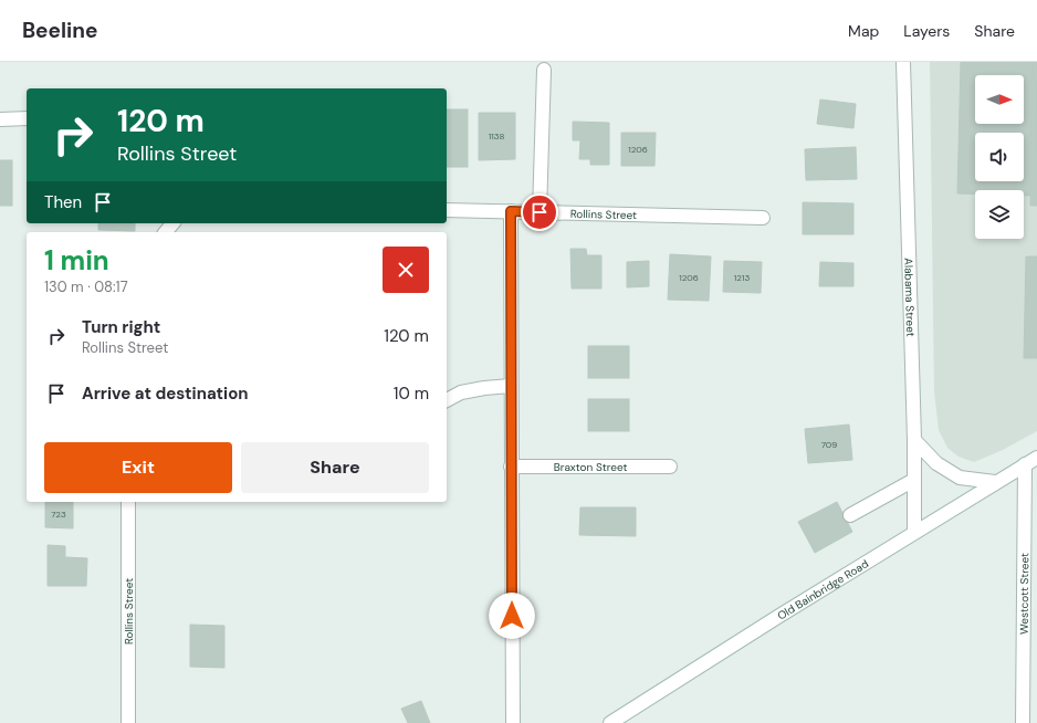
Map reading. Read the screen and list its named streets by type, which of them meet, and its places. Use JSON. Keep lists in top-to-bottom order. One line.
{"streets":{"street":["Rollins Street","Alabama Street","Braxton Street","Old Bainbridge Road","Westcott Street"]},"crossings":[["Alabama Street","Old Bainbridge Road"],["Old Bainbridge Road","Westcott Street"]],"house_numbers":["1138","1206","1206","1213","709","723"],"north":"right","page":{"header":"Beeline","nav":["Map","Layers","Share"],"turn":["120 m","Rollins Street"],"then":"Then","heading":["1 min","130 m · 08:17"],"list":[{"name":"Turn right","note":"Rollins Street","value":"120 m"},{"name":"Arrive at destination","value":"10 m"}],"buttons":["Exit","Share"]}}
